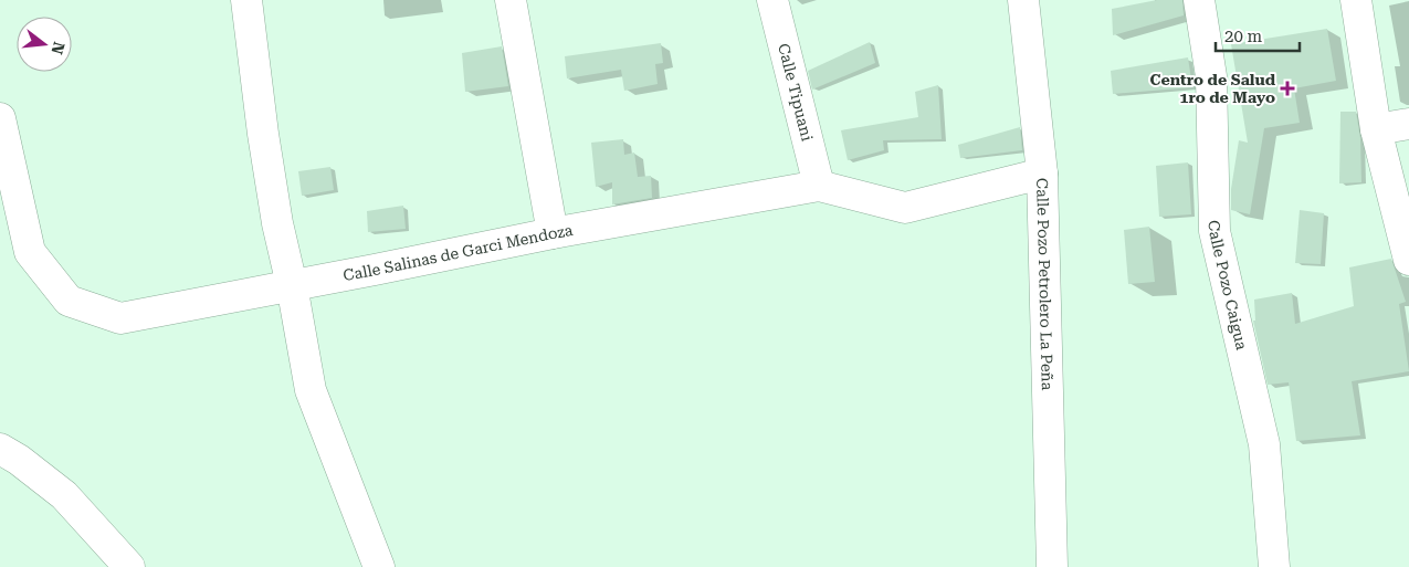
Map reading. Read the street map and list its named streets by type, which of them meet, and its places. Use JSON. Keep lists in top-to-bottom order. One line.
{"streets":{"street":["Calle Tipuani","Calle Salinas de Garci Mendoza","Calle Pozo Petrolero La Peña","Calle Pozo Caigua"]},"crossings":[["Calle Tipuani","Calle Salinas de Garci Mendoza"],["Calle Salinas de Garci Mendoza","Calle Pozo Petrolero La Peña"]],"places":{"health":["Centro de Salud 1ro de Mayo"]},"scale_bar":"20 m","north":"right"}
